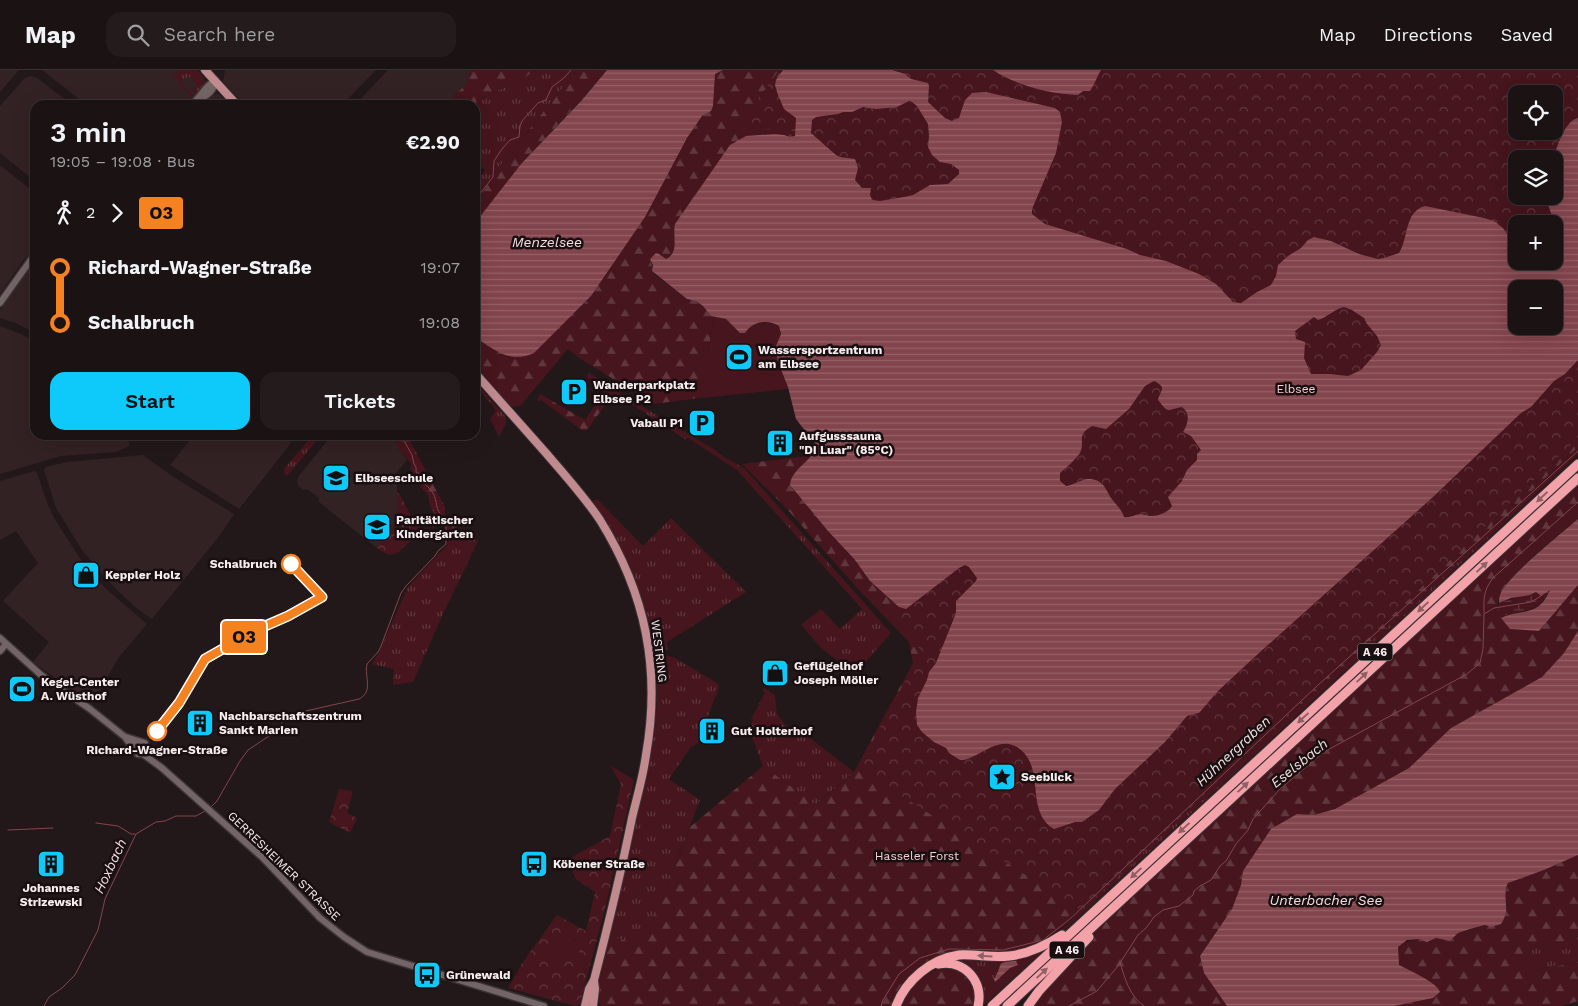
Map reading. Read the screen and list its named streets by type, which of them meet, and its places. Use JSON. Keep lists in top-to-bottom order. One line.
{"streets":{"highway":["A 46"],"main road":["WESTRING"],"street":["GERRESHEIMER STRASSE"]},"water":["Menzelsee","Hühnergraben","Eselsbach","Hoxbach","Unterbacher See"],"parks":["Elbsee","Hasseler Forst"],"places":{"sports":["Wassersportzentrum am Elbsee","Kegel-Center A. Wüsthof"],"parking":["Wanderparkplatz Elbsee P2","Vabali P1"],"building":["Aufgusssauna \"Di Luar\" (85°C)","Nachbarschaftszentrum Sankt Marien","Gut Holterhof","Johannes Strizewski"],"school or university":["Elbseeschule","Paritätischer Kindergarten"],"other":["Schalbruch","Richard-Wagner-Straße"],"shop":["Keppler Holz","Geflügelhof Joseph Möller"],"place":["Seeblick"],"bus stop":["Köbener Straße","Grünewald"]},"lines":["bus line O3"],"page":{"header":"Map","search":"Search here","nav":["Map","Directions","Saved"],"on_map":"O3","map_buttons":["+","−"],"heading":["3 min","19:05 – 19:08 · Bus","€2.90"],"legs":["2","O3"],"list":[{"name":"Richard-Wagner-Straße","value":"19:07"},{"name":"Schalbruch","value":"19:08"}],"buttons":["Start","Tickets"]}}
